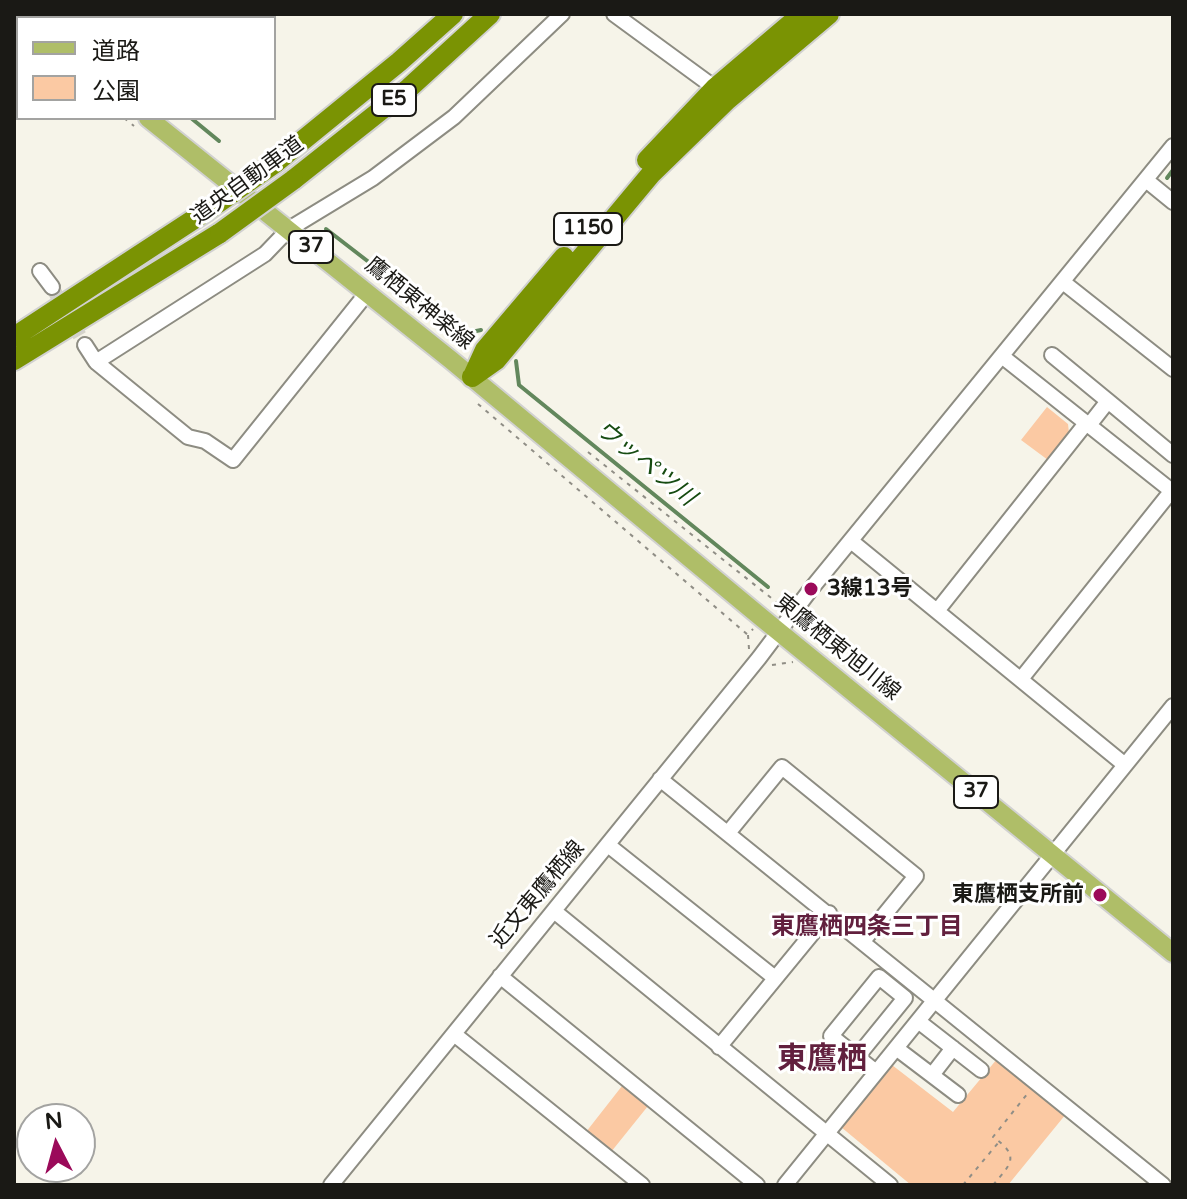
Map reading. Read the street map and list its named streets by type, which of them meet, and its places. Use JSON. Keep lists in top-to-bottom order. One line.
{"streets":{"highway":["E5","道央自動車道","1150"],"main road":["37","鷹栖東神楽線","東鷹栖東旭川線"],"street":["近文東鷹栖線"]},"crossings":[["1150","鷹栖東神楽線"],["1150","東鷹栖東旭川線"],["鷹栖東神楽線","東鷹栖東旭川線"],["東鷹栖東旭川線","近文東鷹栖線"]],"districts":["東鷹栖四条三丁目","東鷹栖"],"water":["ウッペツ川"],"places":["3線13号","東鷹栖支所前"],"legend":["道路","公園"],"north":"top"}
